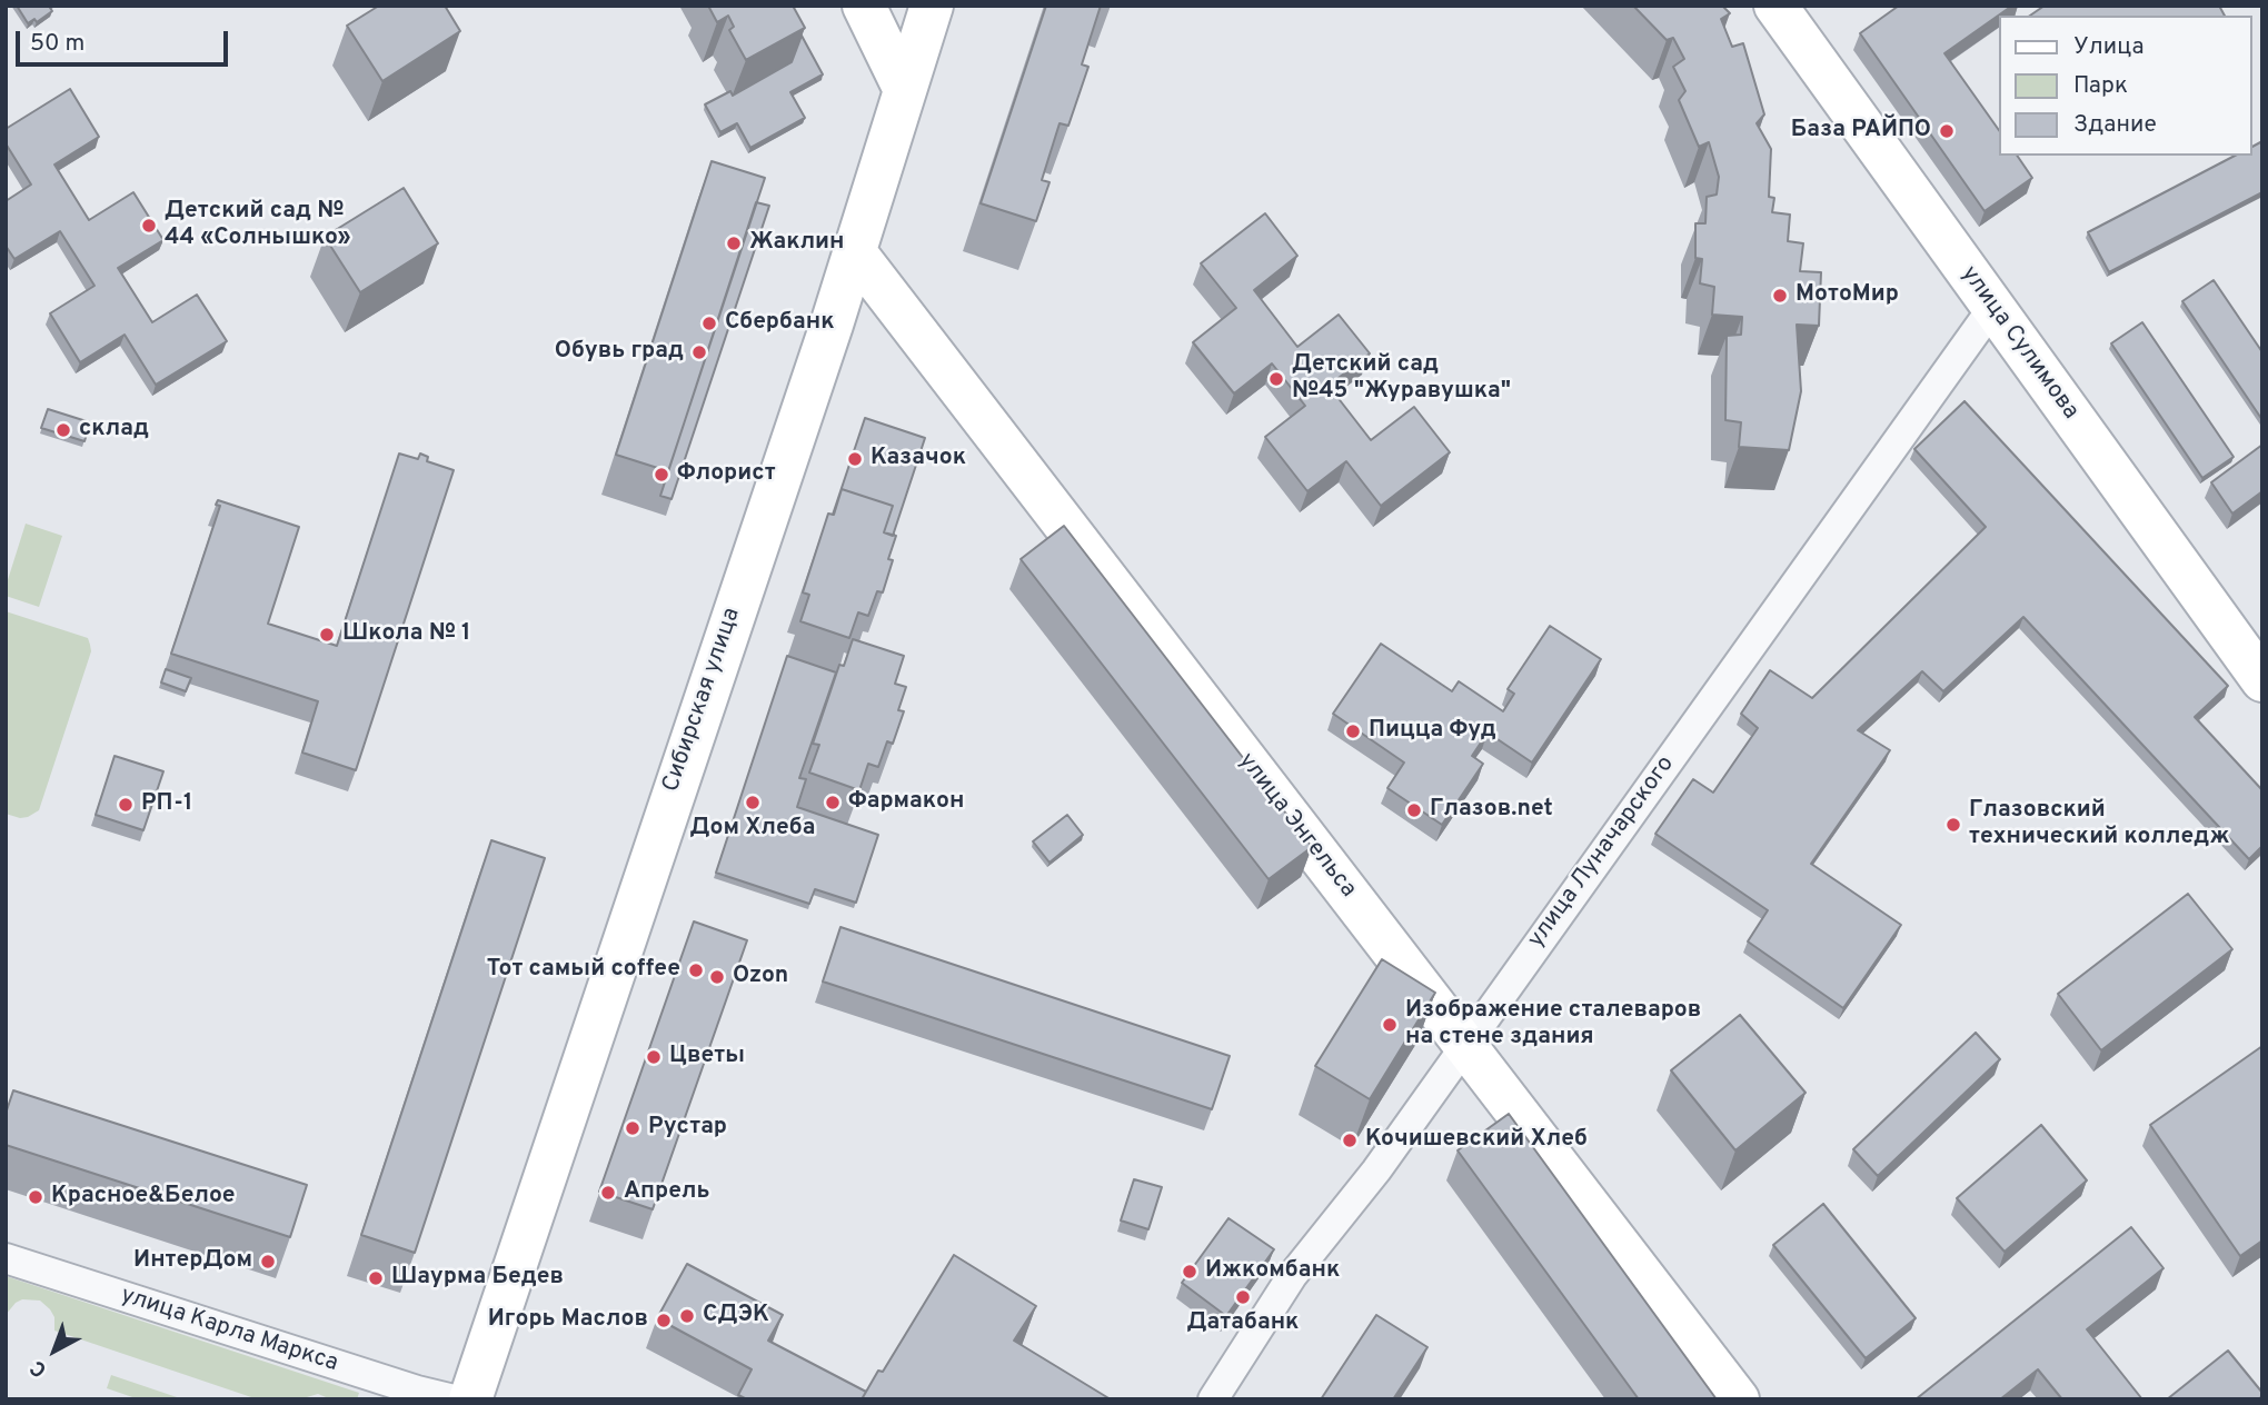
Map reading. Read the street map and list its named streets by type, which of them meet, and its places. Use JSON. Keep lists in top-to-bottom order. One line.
{"streets":{"main road":["улица Сулимова","Сибирская улица","улица Энгельса"],"street":["улица Луначарского","улица Карла Маркса"]},"crossings":[["улица Сулимова","улица Луначарского"],["Сибирская улица","улица Энгельса"],["улица Энгельса","улица Луначарского"]],"places":["База РАЙПО","Детский сад № 44 «Солнышко»","Жаклин","МотоМир","Сбербанк","Обувь град","Детский сад №45 \"Журавушка\"","склад","Казачок","Флорист","Школа № 1","Пицца Фуд","Дом Хлеба","Фармакон","РП-1","Глазов.net","Глазовский технический колледж","Тот самый coffee","Ozon","Изображение сталеваров на стене здания","Цветы","Рустар","Кочишевский Хлеб","Апрель","Красное&Белое","ИнтерДом","Ижкомбанк","Шаурма Бедев","Датабанк","СДЭК","Игорь Маслов"],"legend":["Улица","Парк","Здание"],"scale_bar":"50 m","north":"bottom left"}
